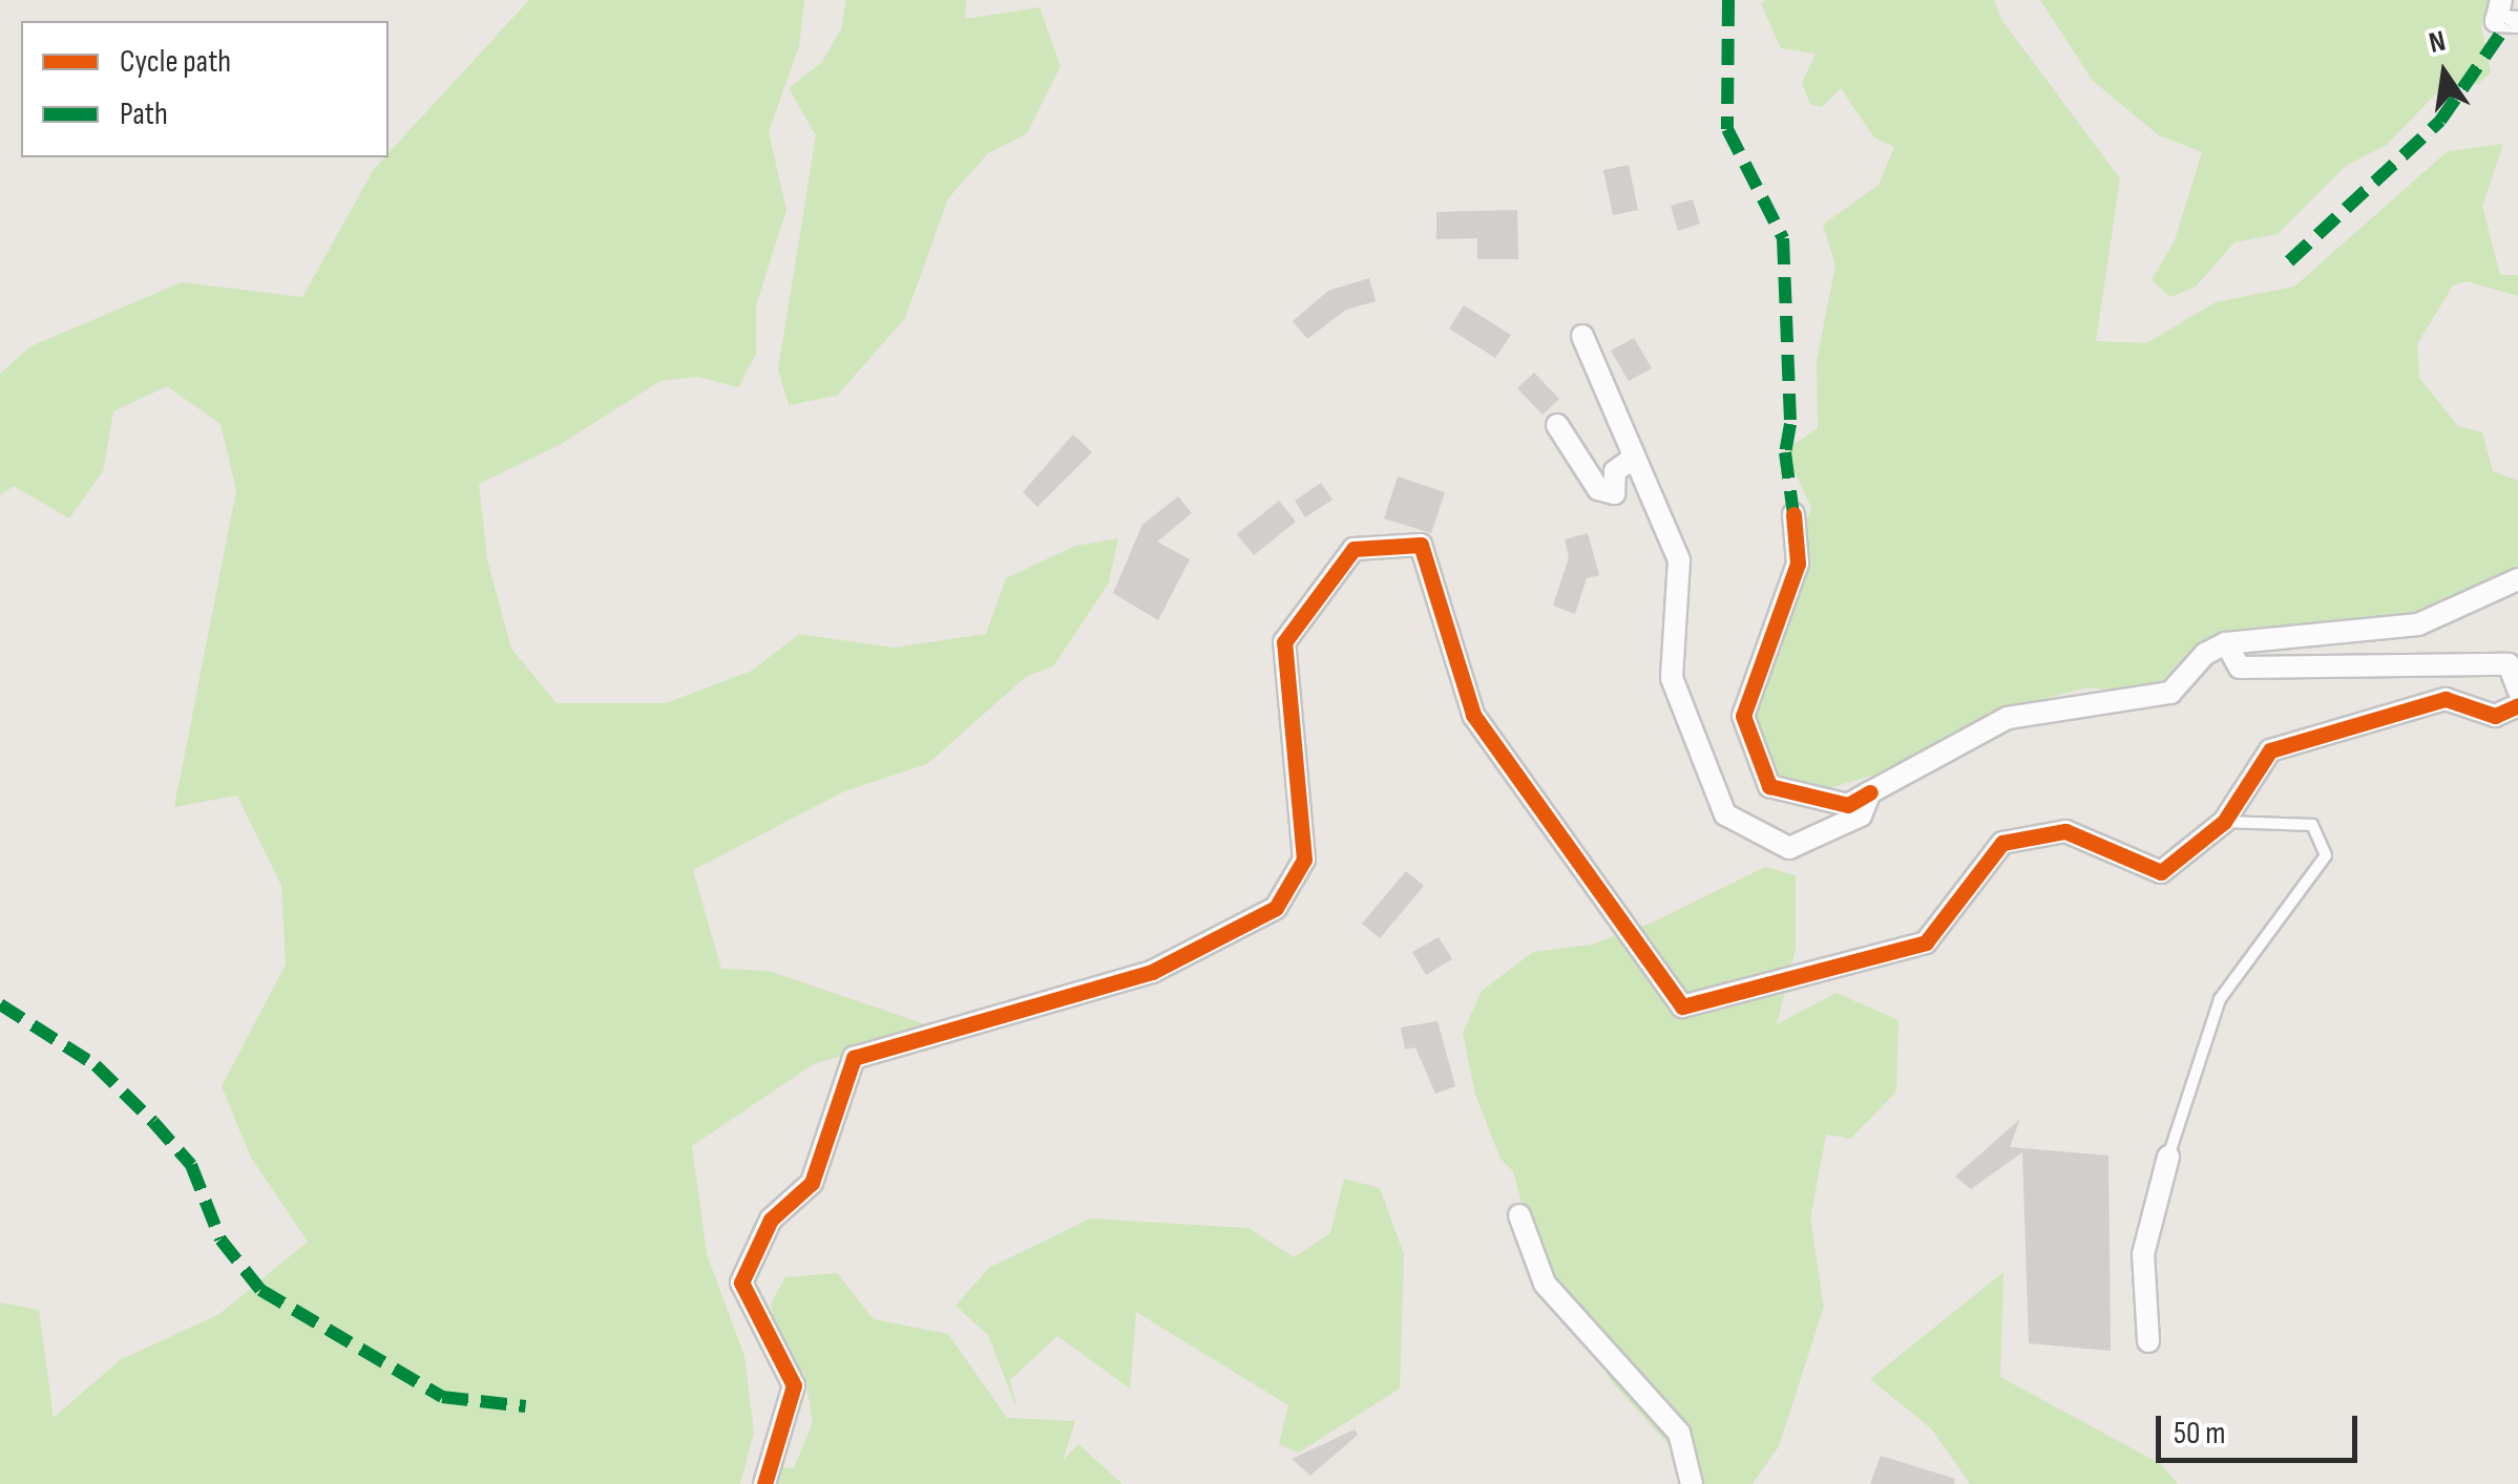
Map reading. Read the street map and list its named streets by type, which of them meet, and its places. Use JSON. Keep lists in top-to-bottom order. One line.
{"legend":["Cycle path","Path"],"scale_bar":"50 m","north":"top"}
